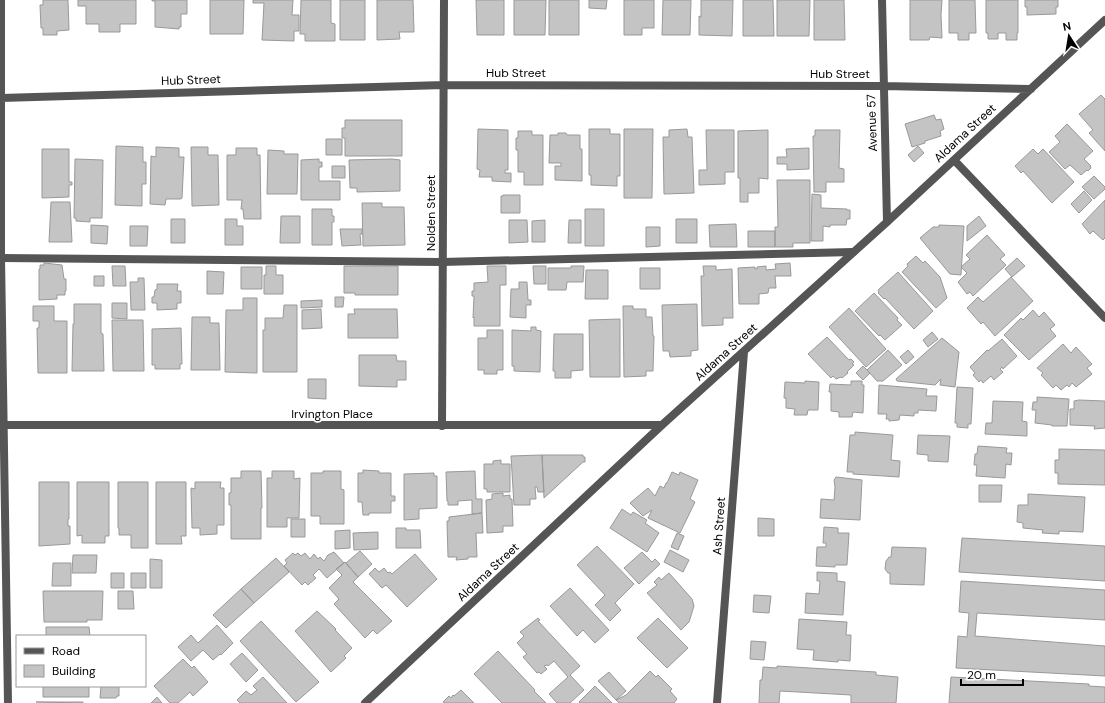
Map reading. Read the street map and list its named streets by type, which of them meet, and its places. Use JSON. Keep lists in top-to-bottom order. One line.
{"streets":{"street":["Hub Street","Avenue 57","Aldama Street","Nolden Street","Irvington Place","Ash Street"]},"crossings":[["Hub Street","Avenue 57"],["Hub Street","Aldama Street"],["Hub Street","Nolden Street"],["Avenue 57","Aldama Street"],["Aldama Street","Irvington Place"],["Aldama Street","Ash Street"],["Nolden Street","Irvington Place"]],"legend":["Road","Building"],"scale_bar":"20 m","north":"top"}
